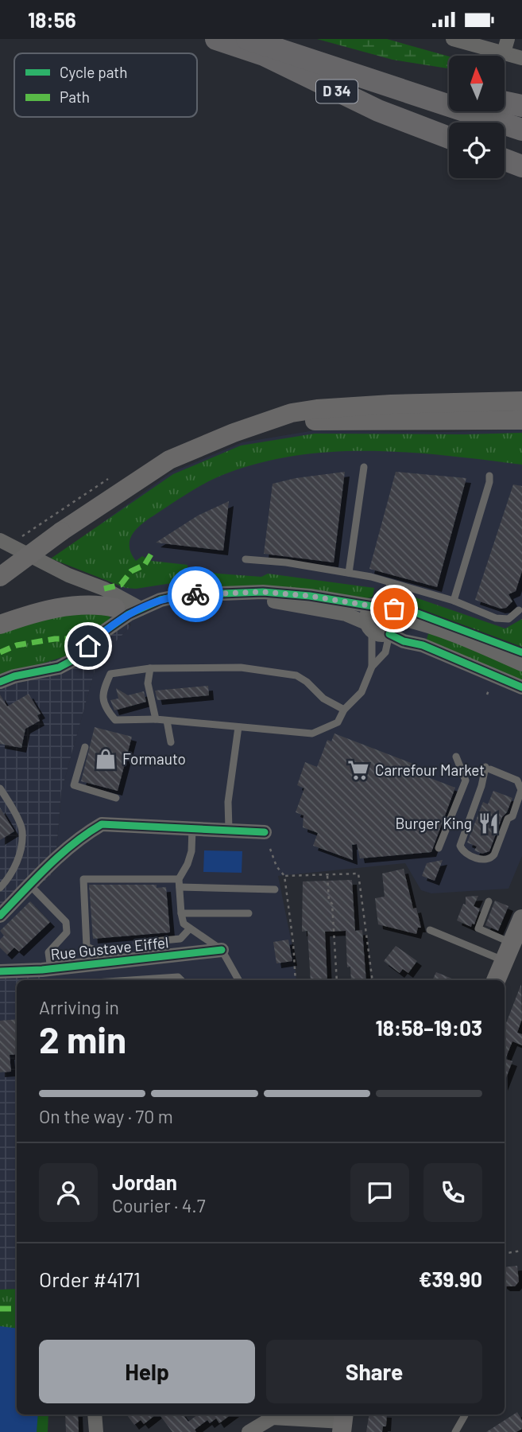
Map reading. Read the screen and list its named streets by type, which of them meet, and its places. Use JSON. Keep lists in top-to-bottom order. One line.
{"streets":{"main road":["D 34"],"street":["Rue Gustave Eiffel"]},"places":{"shop":["Formauto"],"supermarket":["Carrefour Market"],"restaurant":["Burger King"]},"legend":["Cycle path","Path"],"north":"top","page":{"status":"18:56","heading":["2 min","Arriving in","18:58–19:03"],"panel":["Jordan","Courier · 4.7","Order #4171","€39.90"],"bar":"On the way · 70 m","buttons":["Help","Share"]}}
